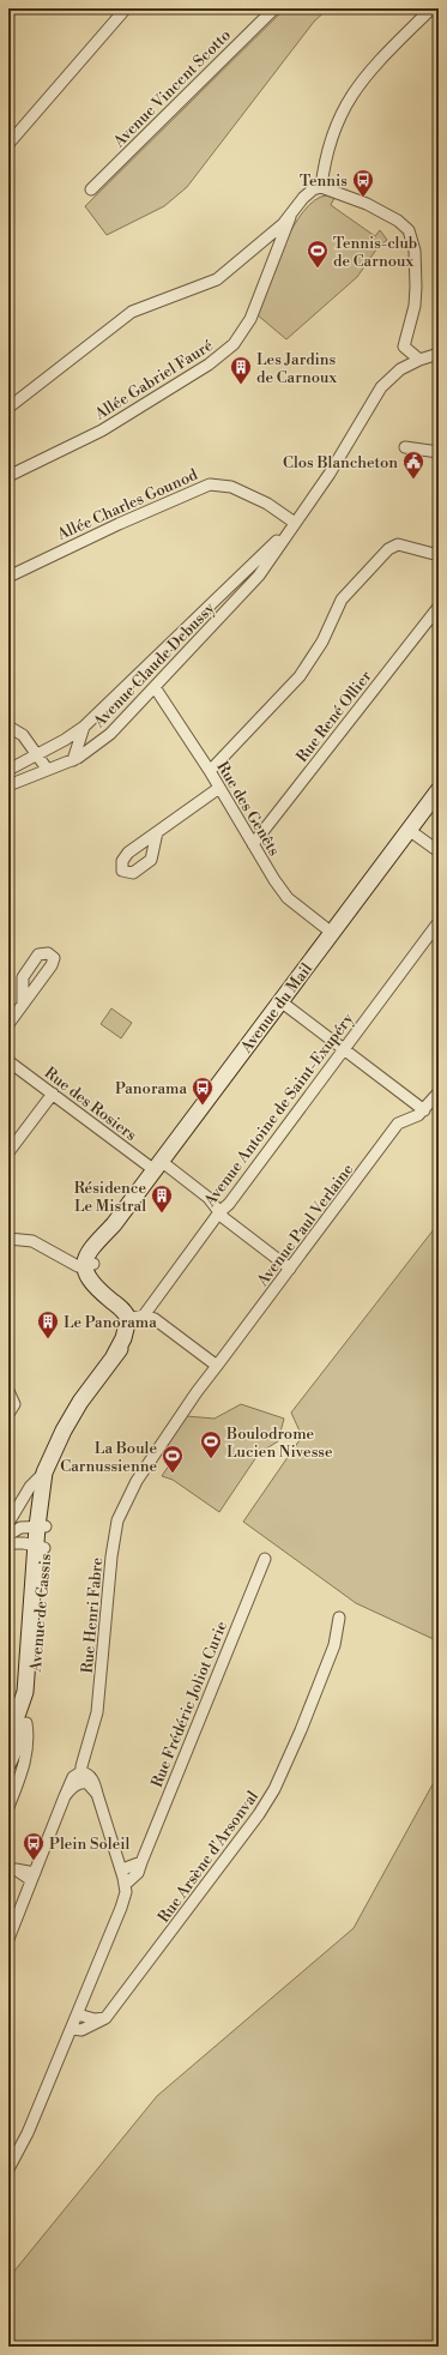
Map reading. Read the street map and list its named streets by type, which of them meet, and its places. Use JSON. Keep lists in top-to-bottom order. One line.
{"streets":{"main road":["Avenue du Mail","Avenue de Cassis"],"street":["Avenue Vincent Scotto","Allée Gabriel Fauré","Allée Charles Gounod","Avenue Claude Debussy","Rue René Ollier","Rue des Genêts","Rue des Rosiers","Avenue Antoine de Saint-Exupéry","Avenue Paul Verlaine","Rue Henri Fabre","Rue Frédéric Joliot Curie","Rue Arsène d'Arsonval"]},"crossings":[["Allée Charles Gounod","Avenue Claude Debussy"],["Avenue Claude Debussy","Rue des Genêts"],["Rue René Ollier","Rue des Genêts"],["Rue des Genêts","Avenue du Mail"],["Avenue du Mail","Rue des Rosiers"],["Rue des Rosiers","Avenue Antoine de Saint-Exupéry"],["Rue des Rosiers","Avenue Paul Verlaine"],["Avenue Antoine de Saint-Exupéry","Avenue de Cassis"],["Avenue Paul Verlaine","Rue Henri Fabre"]],"places":{"bus stop":["Tennis","Panorama","Plein Soleil"],"sports":["Tennis-club de Carnoux","Boulodrome Lucien Nivesse","La Boule Carnussienne"],"building":["Les Jardins de Carnoux","Résidence Le Mistral","Le Panorama"],"public building":["Clos Blancheton"]}}
